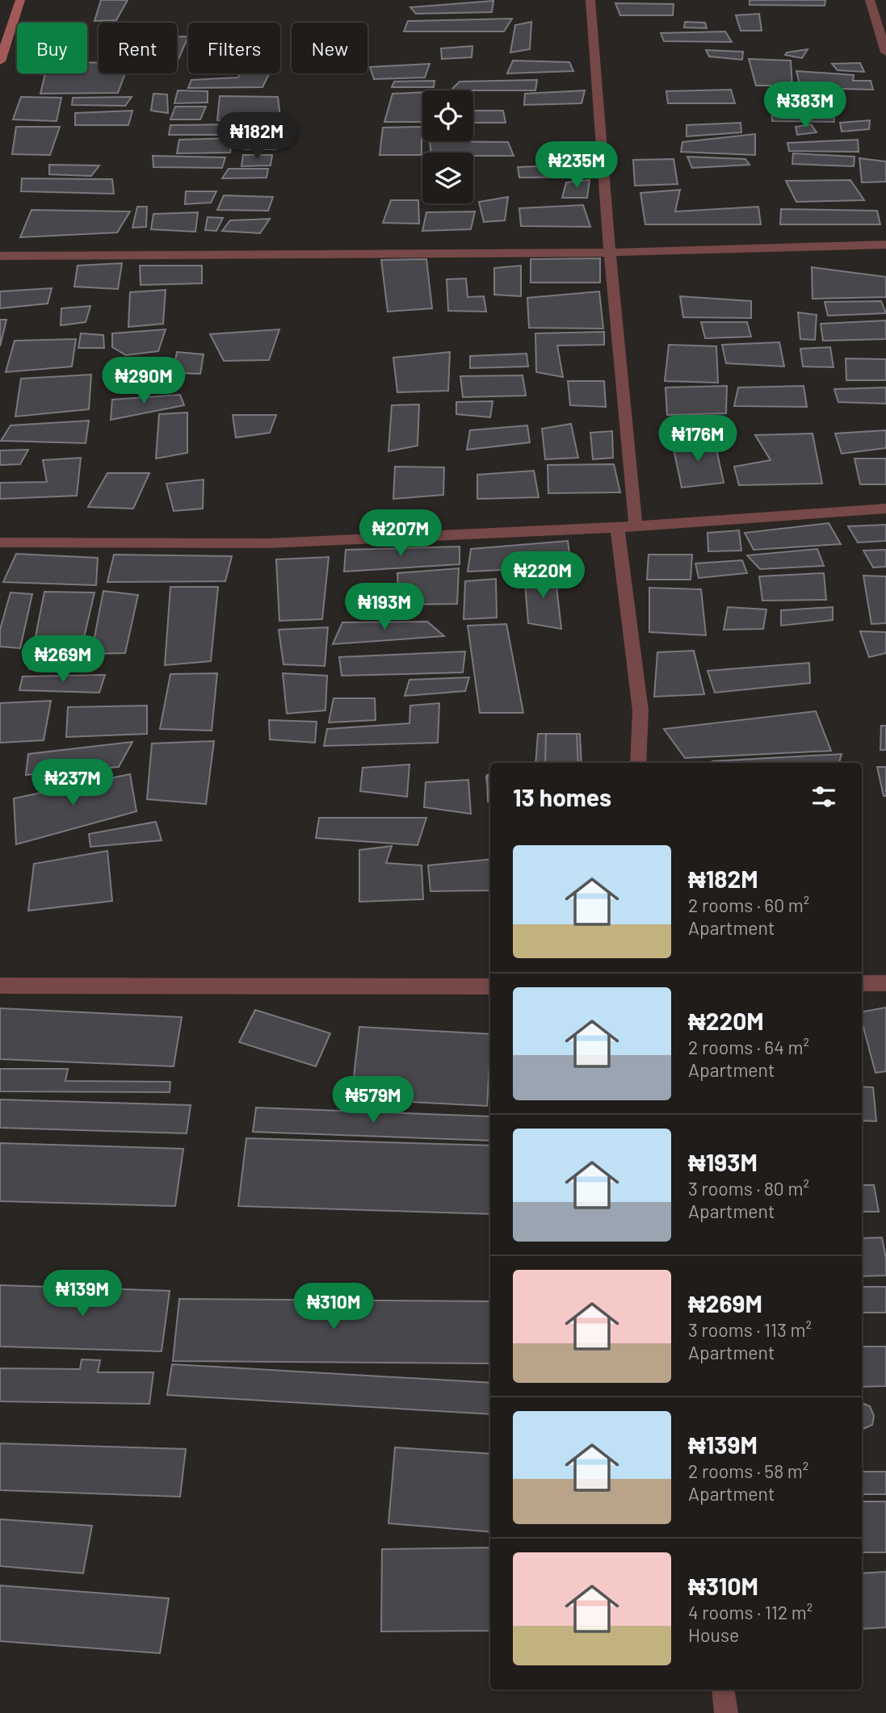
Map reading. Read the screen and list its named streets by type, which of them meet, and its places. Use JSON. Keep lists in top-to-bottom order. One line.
{"page":{"chip":["Buy","Rent","Filters","New"],"price":["₦383M","₦182M","₦235M","₦290M","₦176M","₦207M","₦220M","₦193M","₦269M","₦237M","₦579M","₦139M","₦310M"],"heading":"13 homes","list":[{"name":"₦182M","note":"2 rooms · 60 m² · Apartment"},{"name":"₦220M","note":"2 rooms · 64 m² · Apartment"},{"name":"₦193M","note":"3 rooms · 80 m² · Apartment"},{"name":"₦269M","note":"3 rooms · 113 m² · Apartment"},{"name":"₦139M","note":"2 rooms · 58 m² · Apartment"},{"name":"₦310M","note":"4 rooms · 112 m² · House"}]}}
